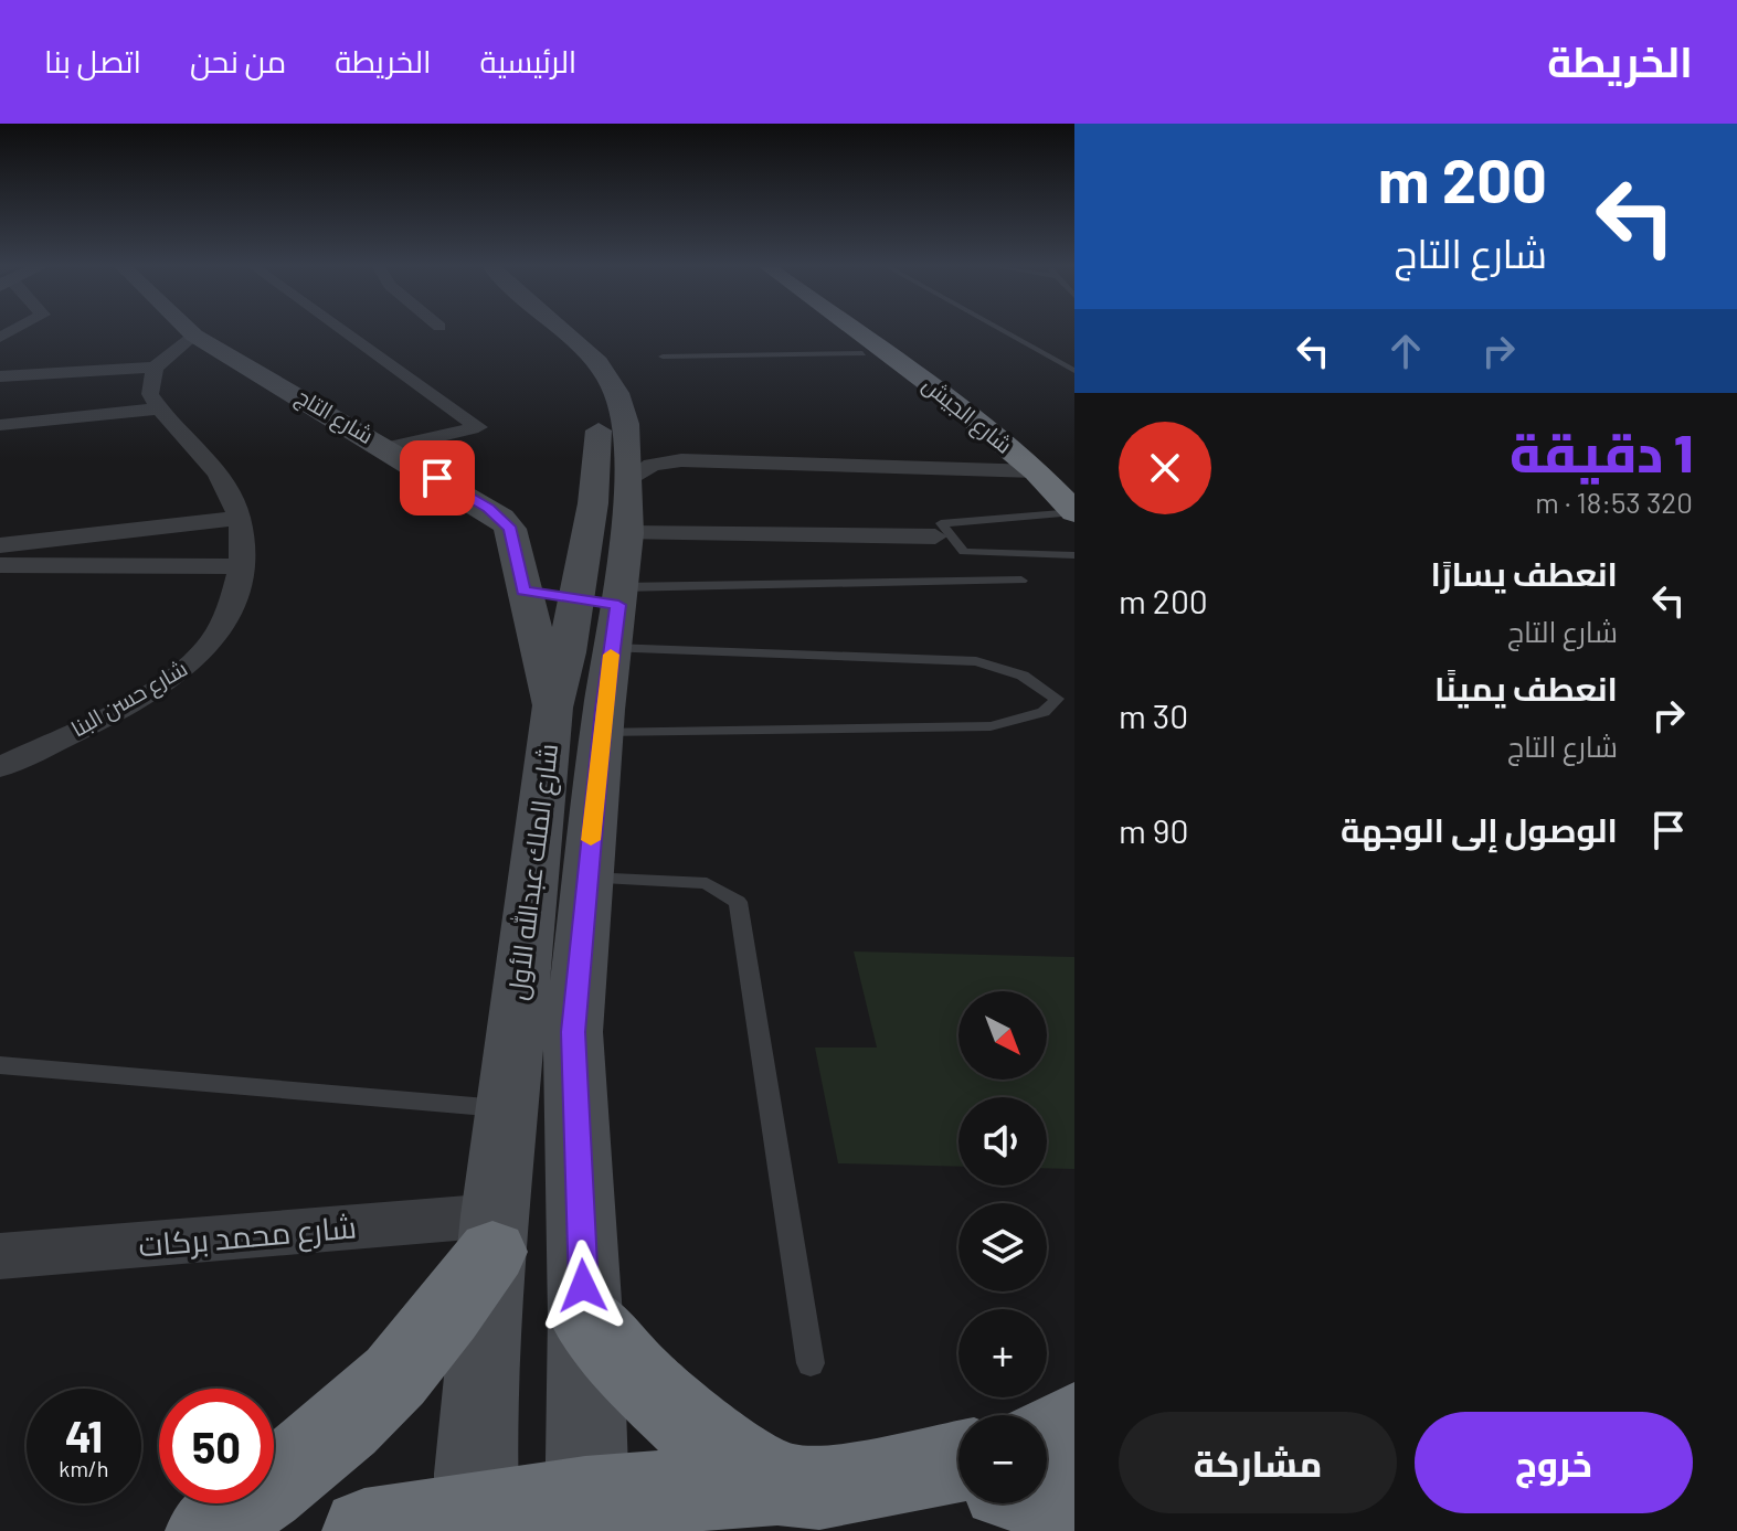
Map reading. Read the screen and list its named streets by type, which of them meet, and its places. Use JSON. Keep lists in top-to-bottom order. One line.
{"streets":{"highway":["شارع الجيش"],"main road":["شارع التاج","شارع الملك عبدالله الأول"],"street":["شارع حسن البنا","شارع محمد بركات"]},"crossings":[["شارع التاج","شارع الملك عبدالله الأول"],["شارع الملك عبدالله الأول","شارع محمد بركات"]],"north":"bottom right","page":{"header":"الخريطة","nav":["الرئيسية","الخريطة","من نحن","اتصل بنا"],"turn":["200 m","شارع التاج"],"heading":["1 دقيقة","320 m · 18:53"],"list":[{"name":"انعطف يسارًا","note":"شارع التاج","value":"200 m"},{"name":"انعطف يمينًا","note":"شارع التاج","value":"30 m"},{"name":"الوصول إلى الوجهة","value":"90 m"}],"map_buttons":["+","−"],"speed":"41 km/h","limit":"50","buttons":["خروج","مشاركة"]}}
